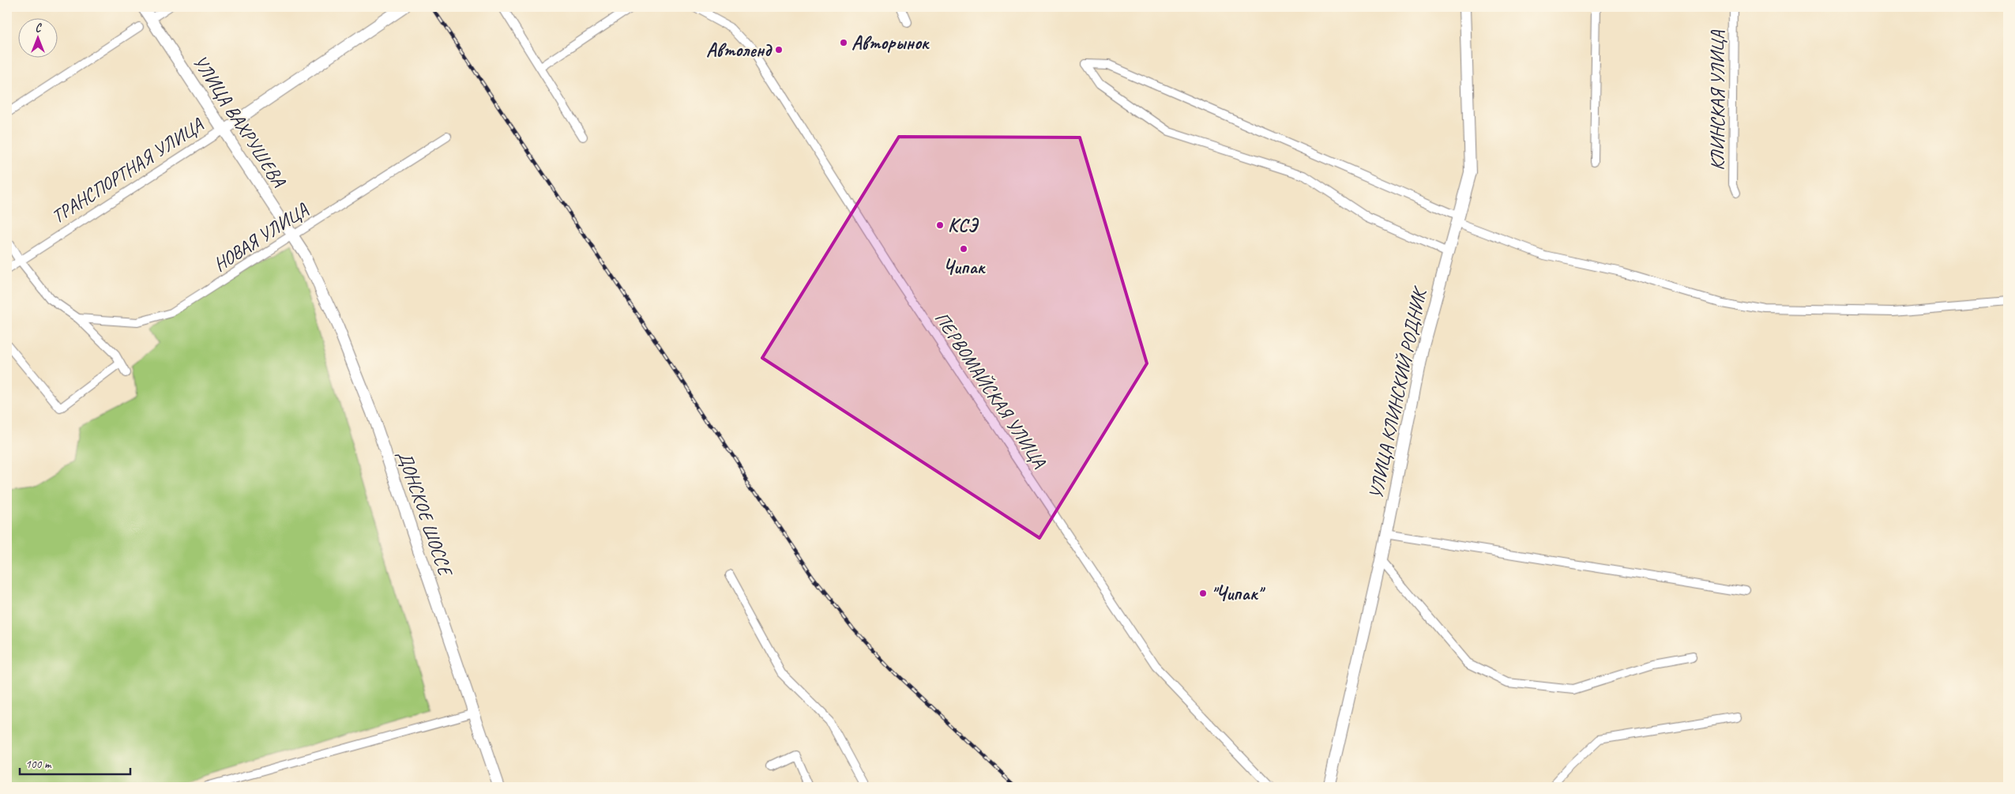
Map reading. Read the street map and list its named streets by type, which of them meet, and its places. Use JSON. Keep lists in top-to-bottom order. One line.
{"streets":{"main road":["УЛИЦА ВАХРУШЕВА","ТРАНСПОРТНАЯ УЛИЦА","УЛИЦА КЛИНСКИЙ РОДНИК","ДОНСКОЕ ШОССЕ"],"street":["КЛИНСКАЯ УЛИЦА","НОВАЯ УЛИЦА","ПЕРВОМАЙСКАЯ УЛИЦА"]},"crossings":[["УЛИЦА ВАХРУШЕВА","ТРАНСПОРТНАЯ УЛИЦА"],["УЛИЦА ВАХРУШЕВА","НОВАЯ УЛИЦА"],["УЛИЦА ВАХРУШЕВА","ДОНСКОЕ ШОССЕ"]],"places":["Авторынок","Автоленд","КСЭ","Чипак","\"Чипак\""],"scale_bar":"100 m","north":"top"}
